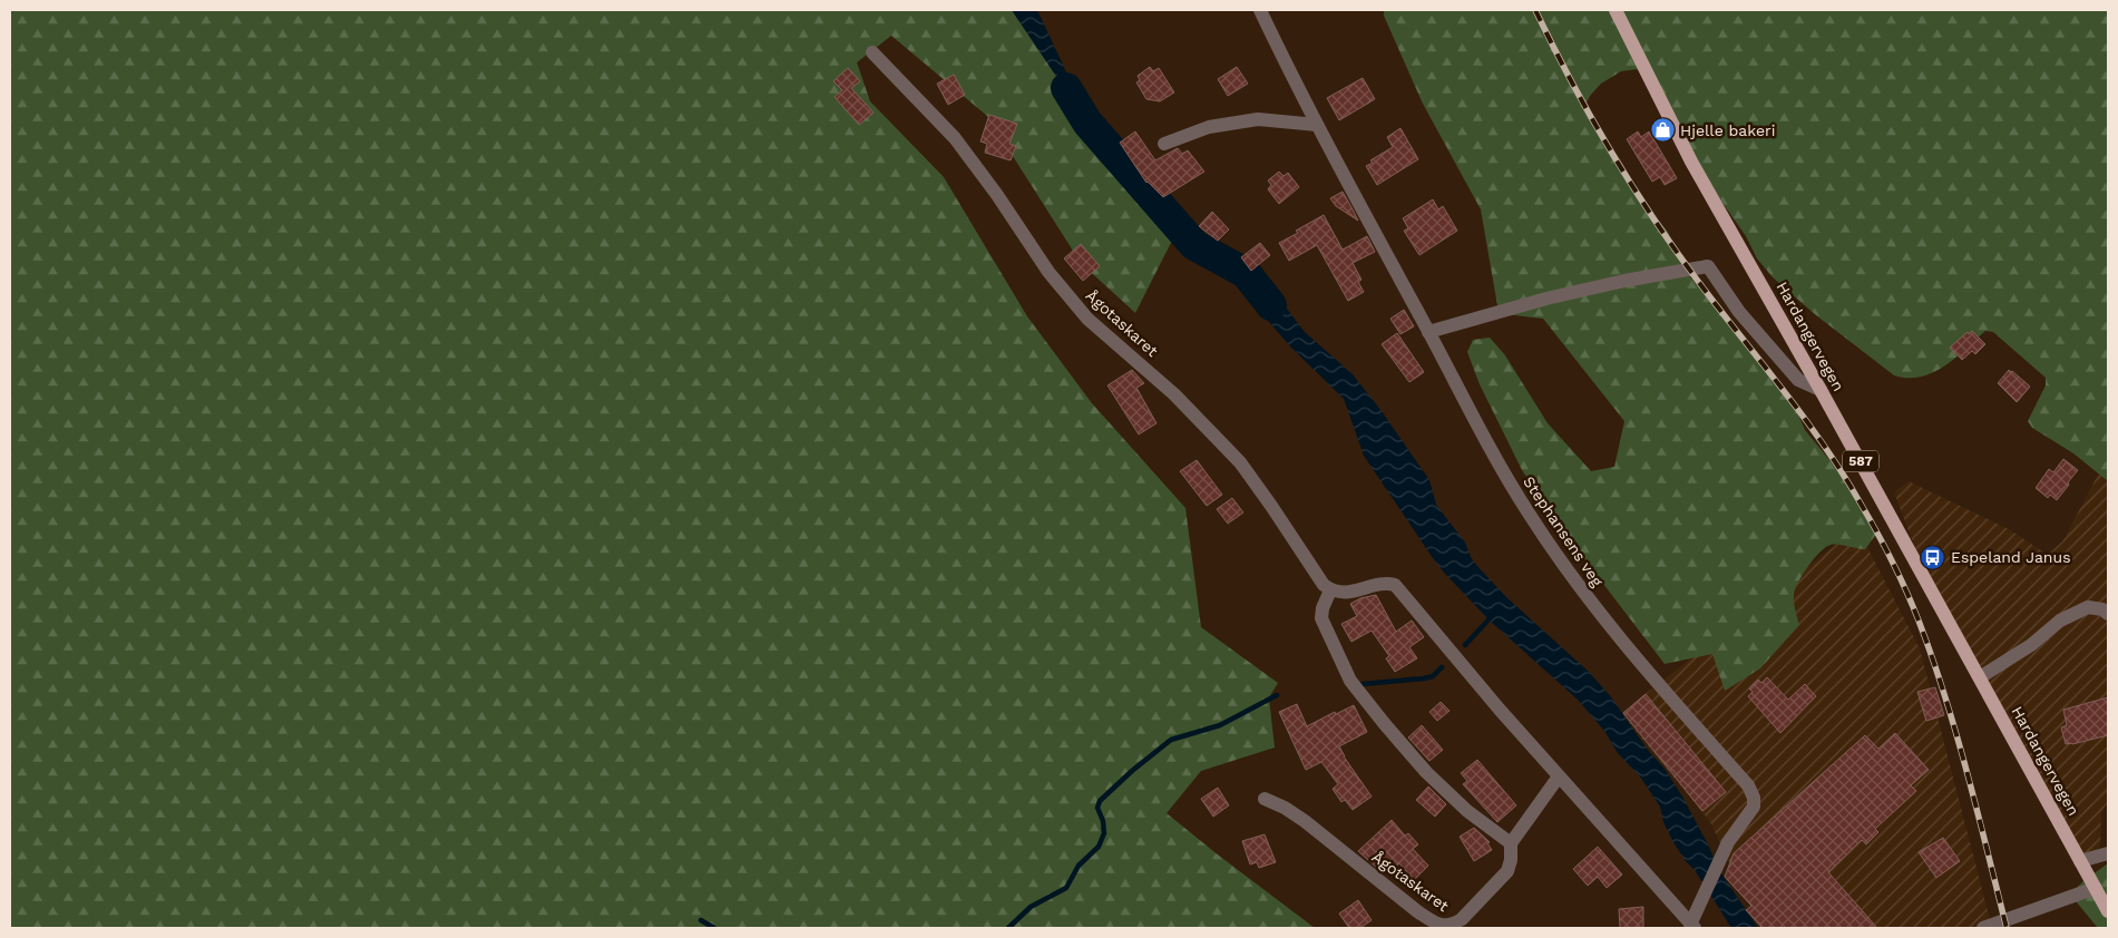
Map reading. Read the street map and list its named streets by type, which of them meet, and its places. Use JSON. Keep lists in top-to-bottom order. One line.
{"streets":{"main road":["Hardangervegen","587"],"street":["Ågotaskaret","Stephansens veg"]},"places":{"shop":["Hjelle bakeri"],"bus stop":["Espeland Janus"]}}
